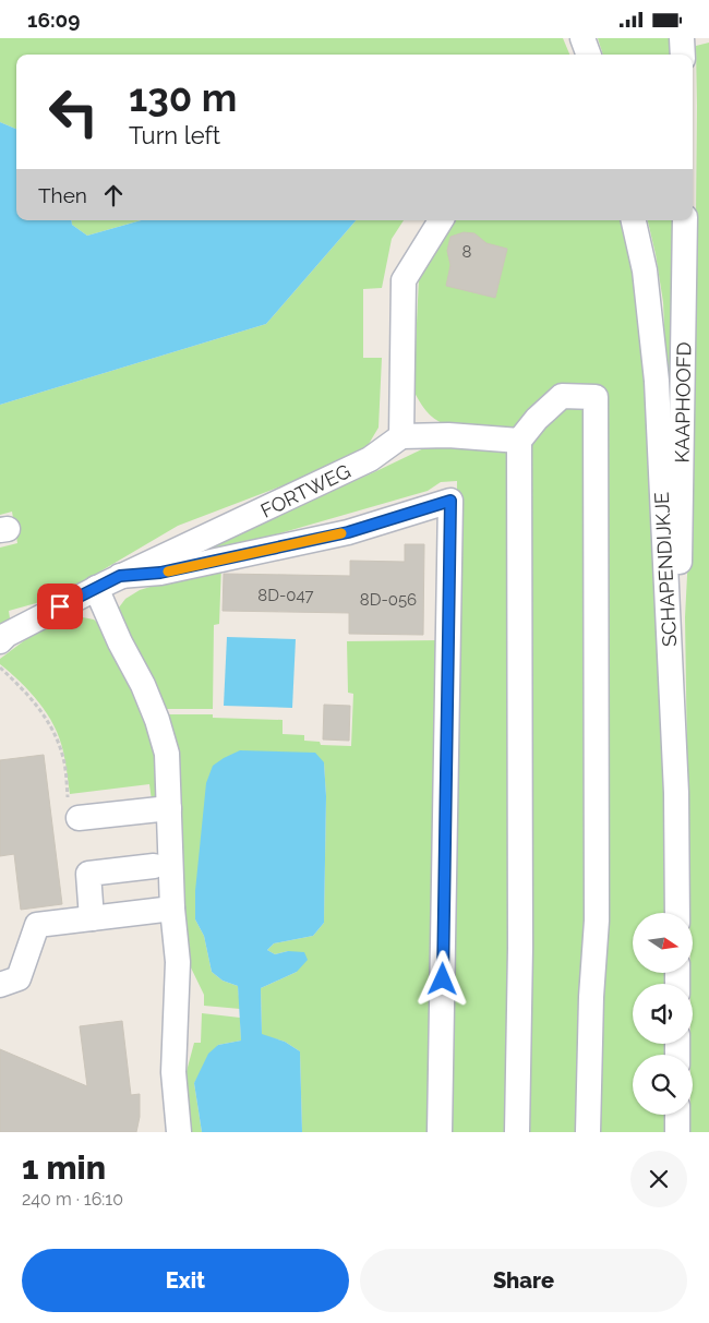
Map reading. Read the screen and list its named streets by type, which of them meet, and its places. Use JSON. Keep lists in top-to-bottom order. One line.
{"streets":{"street":["KAAPHOOFD","FORTWEG","SCHAPENDIJKJE"]},"crossings":[["KAAPHOOFD","SCHAPENDIJKJE"]],"house_numbers":["8","8D-047","8D-056"],"north":"right","page":{"status":"16:09","turn":["130 m","Turn left"],"then":"Then","heading":["1 min","240 m · 16:10"],"buttons":["Exit","Share"]}}
